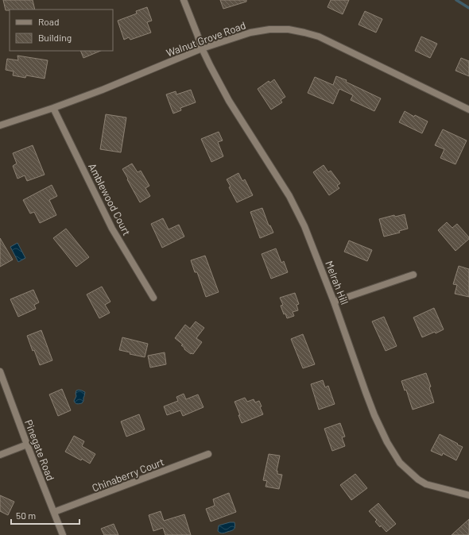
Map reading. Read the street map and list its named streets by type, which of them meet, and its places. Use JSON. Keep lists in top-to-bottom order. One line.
{"streets":{"street":["Walnut Grove Road","Amblewood Court","Melrah Hill","Pinegate Road","Chinaberry Court"]},"crossings":[["Walnut Grove Road","Amblewood Court"],["Walnut Grove Road","Melrah Hill"],["Pinegate Road","Chinaberry Court"]],"legend":["Road","Building"],"scale_bar":"50 m"}
